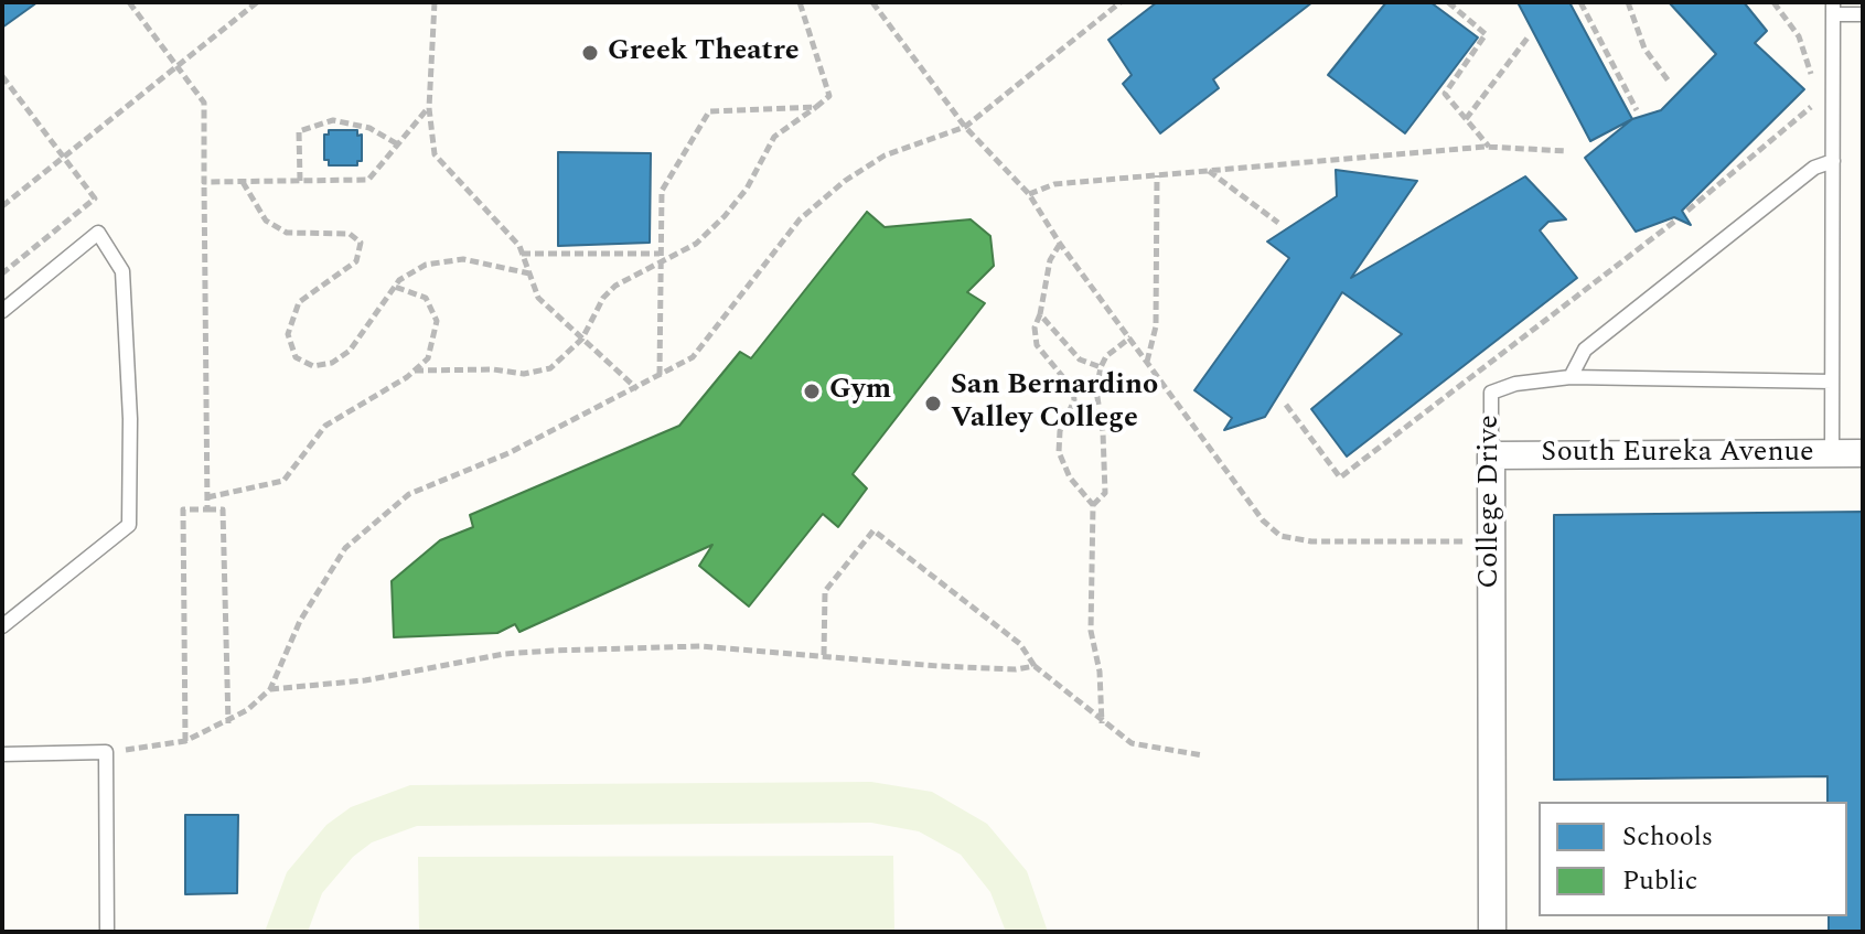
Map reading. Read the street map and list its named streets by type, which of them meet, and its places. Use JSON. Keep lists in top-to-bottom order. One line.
{"streets":{"street":["South Eureka Avenue","College Drive"]},"crossings":[["South Eureka Avenue","College Drive"]],"places":["Greek Theatre","Gym","San Bernardino Valley College"],"legend":["Schools","Public"]}
